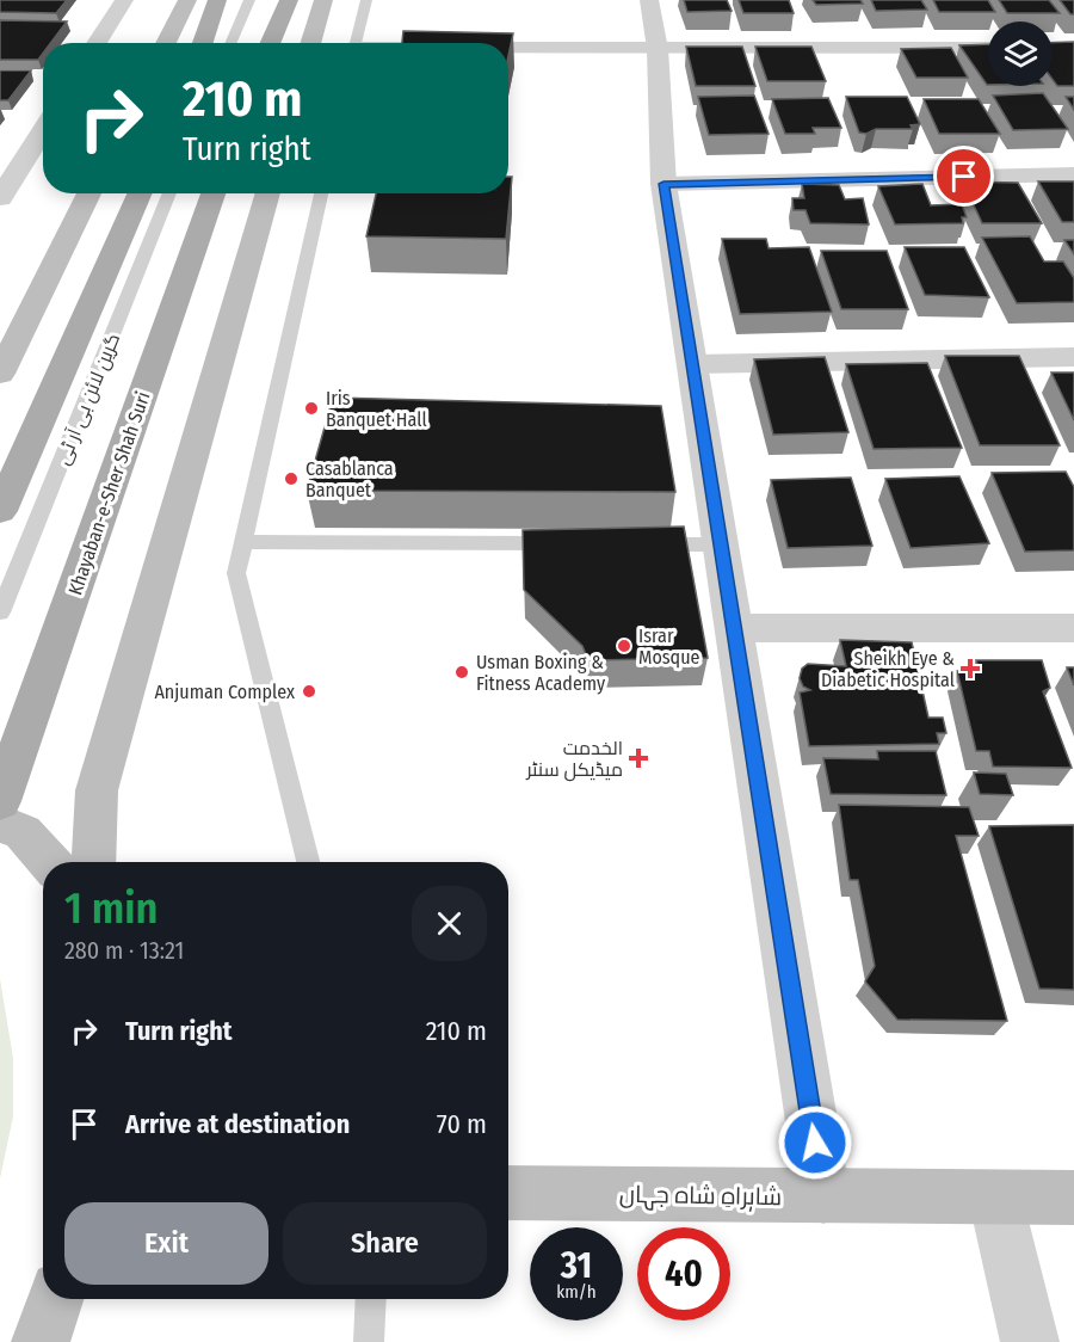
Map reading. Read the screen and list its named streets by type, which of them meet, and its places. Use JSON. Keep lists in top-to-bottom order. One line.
{"streets":{"main road":["Khayaban-e-Sher Shah Suri","شاہراہِ شاہ جہاں"],"lane":["گرین لائن بی آر ٹی"]},"places":{"other":["Iris Banquet Hall","Casablanca Banquet","Israr Mosque","Usman Boxing & Fitness Academy","Anjuman Complex"],"health":["Sheikh Eye & Diabetic Hospital","الخدمت میڈیکل سنٹر"]},"page":{"turn":["210 m","Turn right"],"heading":["1 min","280 m · 13:21"],"list":[{"name":"Turn right","value":"210 m"},{"name":"Arrive at destination","value":"70 m"}],"buttons":["Exit","Share"],"speed":"31 km/h","limit":"40"}}
